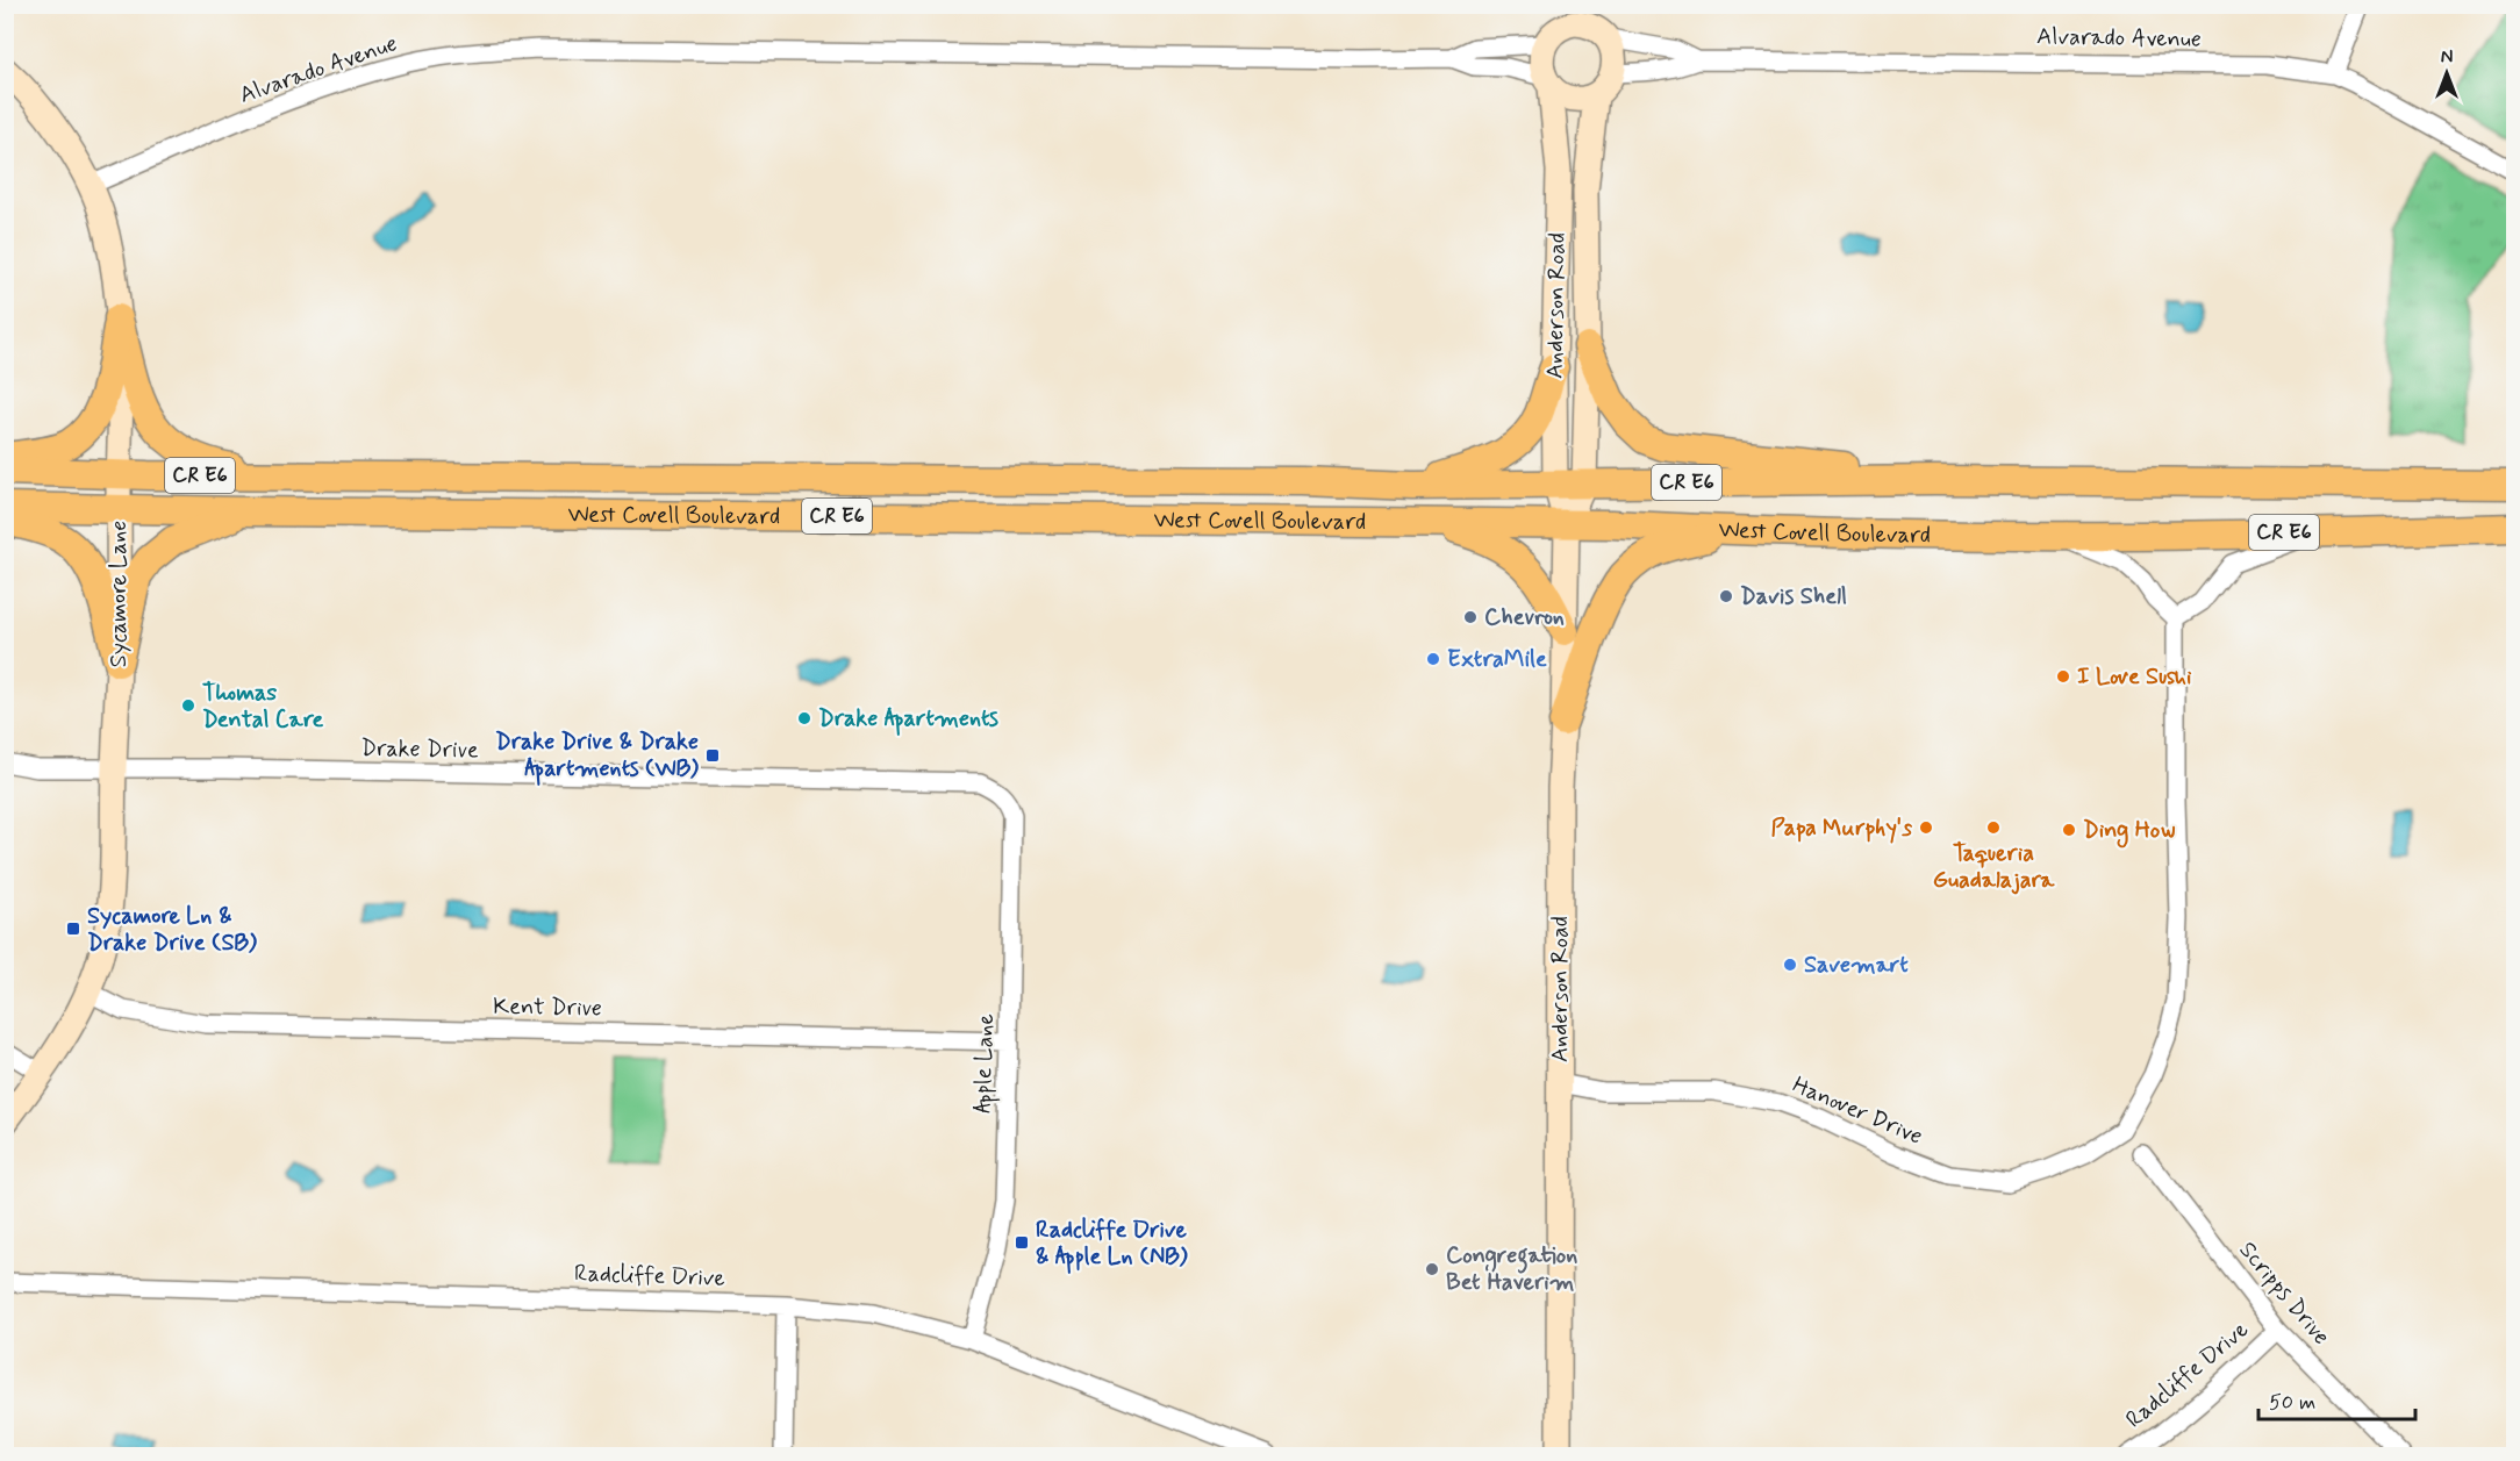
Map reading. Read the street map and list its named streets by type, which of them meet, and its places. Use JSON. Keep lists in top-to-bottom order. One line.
{"streets":{"main road":["CR E6","West Covell Boulevard"],"street":["Alvarado Avenue","Anderson Road","Sycamore Lane","Drake Drive","Kent Drive","Apple Lane","Hanover Drive","Radcliffe Drive","Scripps Drive"]},"crossings":[["Alvarado Avenue","Anderson Road"],["Alvarado Avenue","Sycamore Lane"],["Anderson Road","West Covell Boulevard"],["Anderson Road","Hanover Drive"],["West Covell Boulevard","Sycamore Lane"],["Sycamore Lane","Drake Drive"],["Sycamore Lane","Kent Drive"],["Drake Drive","Apple Lane"],["Kent Drive","Apple Lane"],["Apple Lane","Radcliffe Drive"],["Radcliffe Drive","Scripps Drive"]],"places":{"other":["Davis Shell","Chevron","ExtraMile","I Love Sushi","Thomas Dental Care","Drake Apartments","Papa Murphy's","Taqueria Guadalajara","Ding How","Savemart","Congregation Bet Haverim"],"transit":["Drake Drive & Drake Apartments (WB)","Sycamore Ln & Drake Drive (SB)","Radcliffe Drive & Apple Ln (NB)"]},"scale_bar":"50 m","north":"top"}
